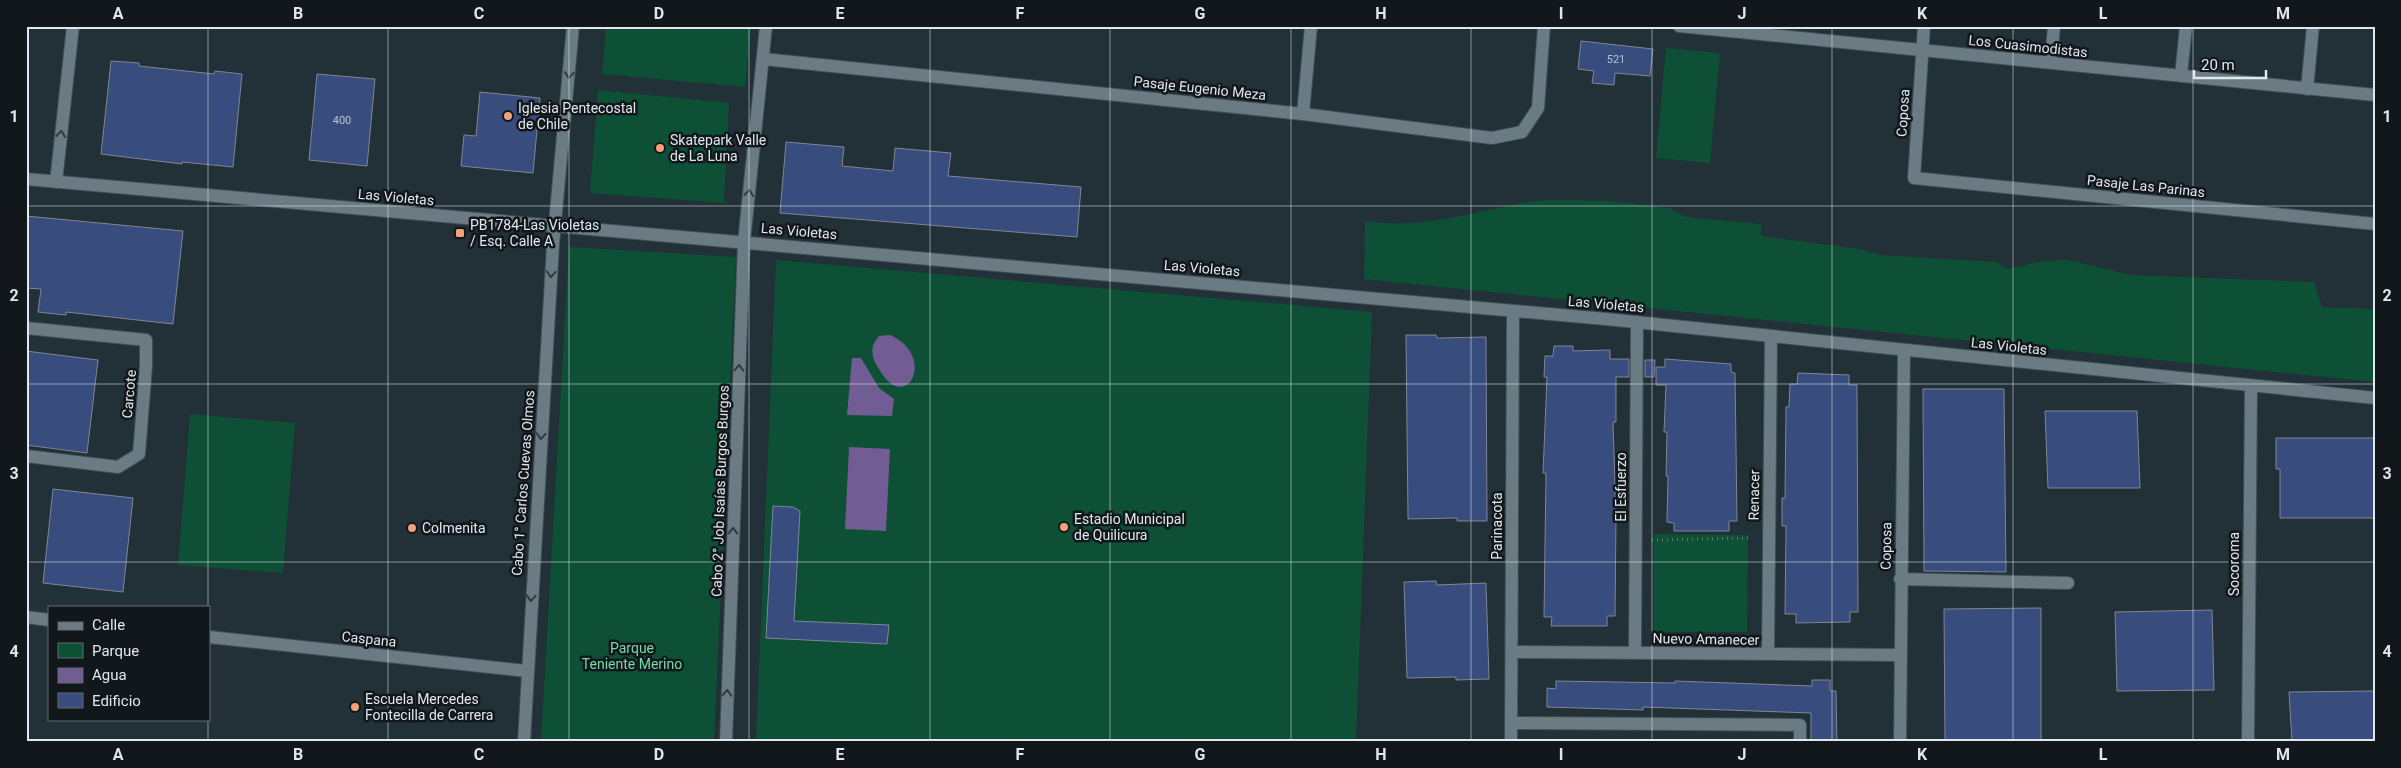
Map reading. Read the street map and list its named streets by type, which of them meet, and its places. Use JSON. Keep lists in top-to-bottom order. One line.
{"streets":{"street":["Los Cuasimodistas","Pasaje Eugenio Meza","Coposa","Pasaje Las Parinas","Las Violetas","Carcote","Cabo 1° Carlos Cuevas Olmos","El Esfuerzo","Cabo 2° Job Isaías Burgos Burgos","Renacer","Parinacota","Socoroma","Caspana","Nuevo Amanecer"]},"crossings":[["Los Cuasimodistas","Coposa"],["Pasaje Eugenio Meza","Cabo 2° Job Isaías Burgos Burgos"],["Coposa","Pasaje Las Parinas"],["Coposa","Las Violetas"],["Coposa","Nuevo Amanecer"],["Las Violetas","Cabo 1° Carlos Cuevas Olmos"],["Las Violetas","El Esfuerzo"],["Las Violetas","Cabo 2° Job Isaías Burgos Burgos"],["Las Violetas","Renacer"],["Las Violetas","Parinacota"],["Las Violetas","Socoroma"],["Cabo 1° Carlos Cuevas Olmos","Caspana"],["El Esfuerzo","Nuevo Amanecer"],["Renacer","Nuevo Amanecer"],["Parinacota","Nuevo Amanecer"]],"one_way":["Cabo 1° Carlos Cuevas Olmos","Cabo 2° Job Isaías Burgos Burgos"],"parks":["Parque Teniente Merino"],"places":{"other":["Iglesia Pentecostal de Chile","Skatepark Valle de La Luna","Estadio Municipal de Quilicura","Colmenita","Escuela Mercedes Fontecilla de Carrera"],"transit":["PB1784-Las Violetas / Esq. Calle A"]},"house_numbers":["521","400"],"legend":["Calle","Parque","Agua","Edificio"],"scale_bar":"20 m","grid":{"columns":["A","B","C","D","E","F","G","H","I","J","K","L","M"],"rows":["1","2","3","4"]}}
